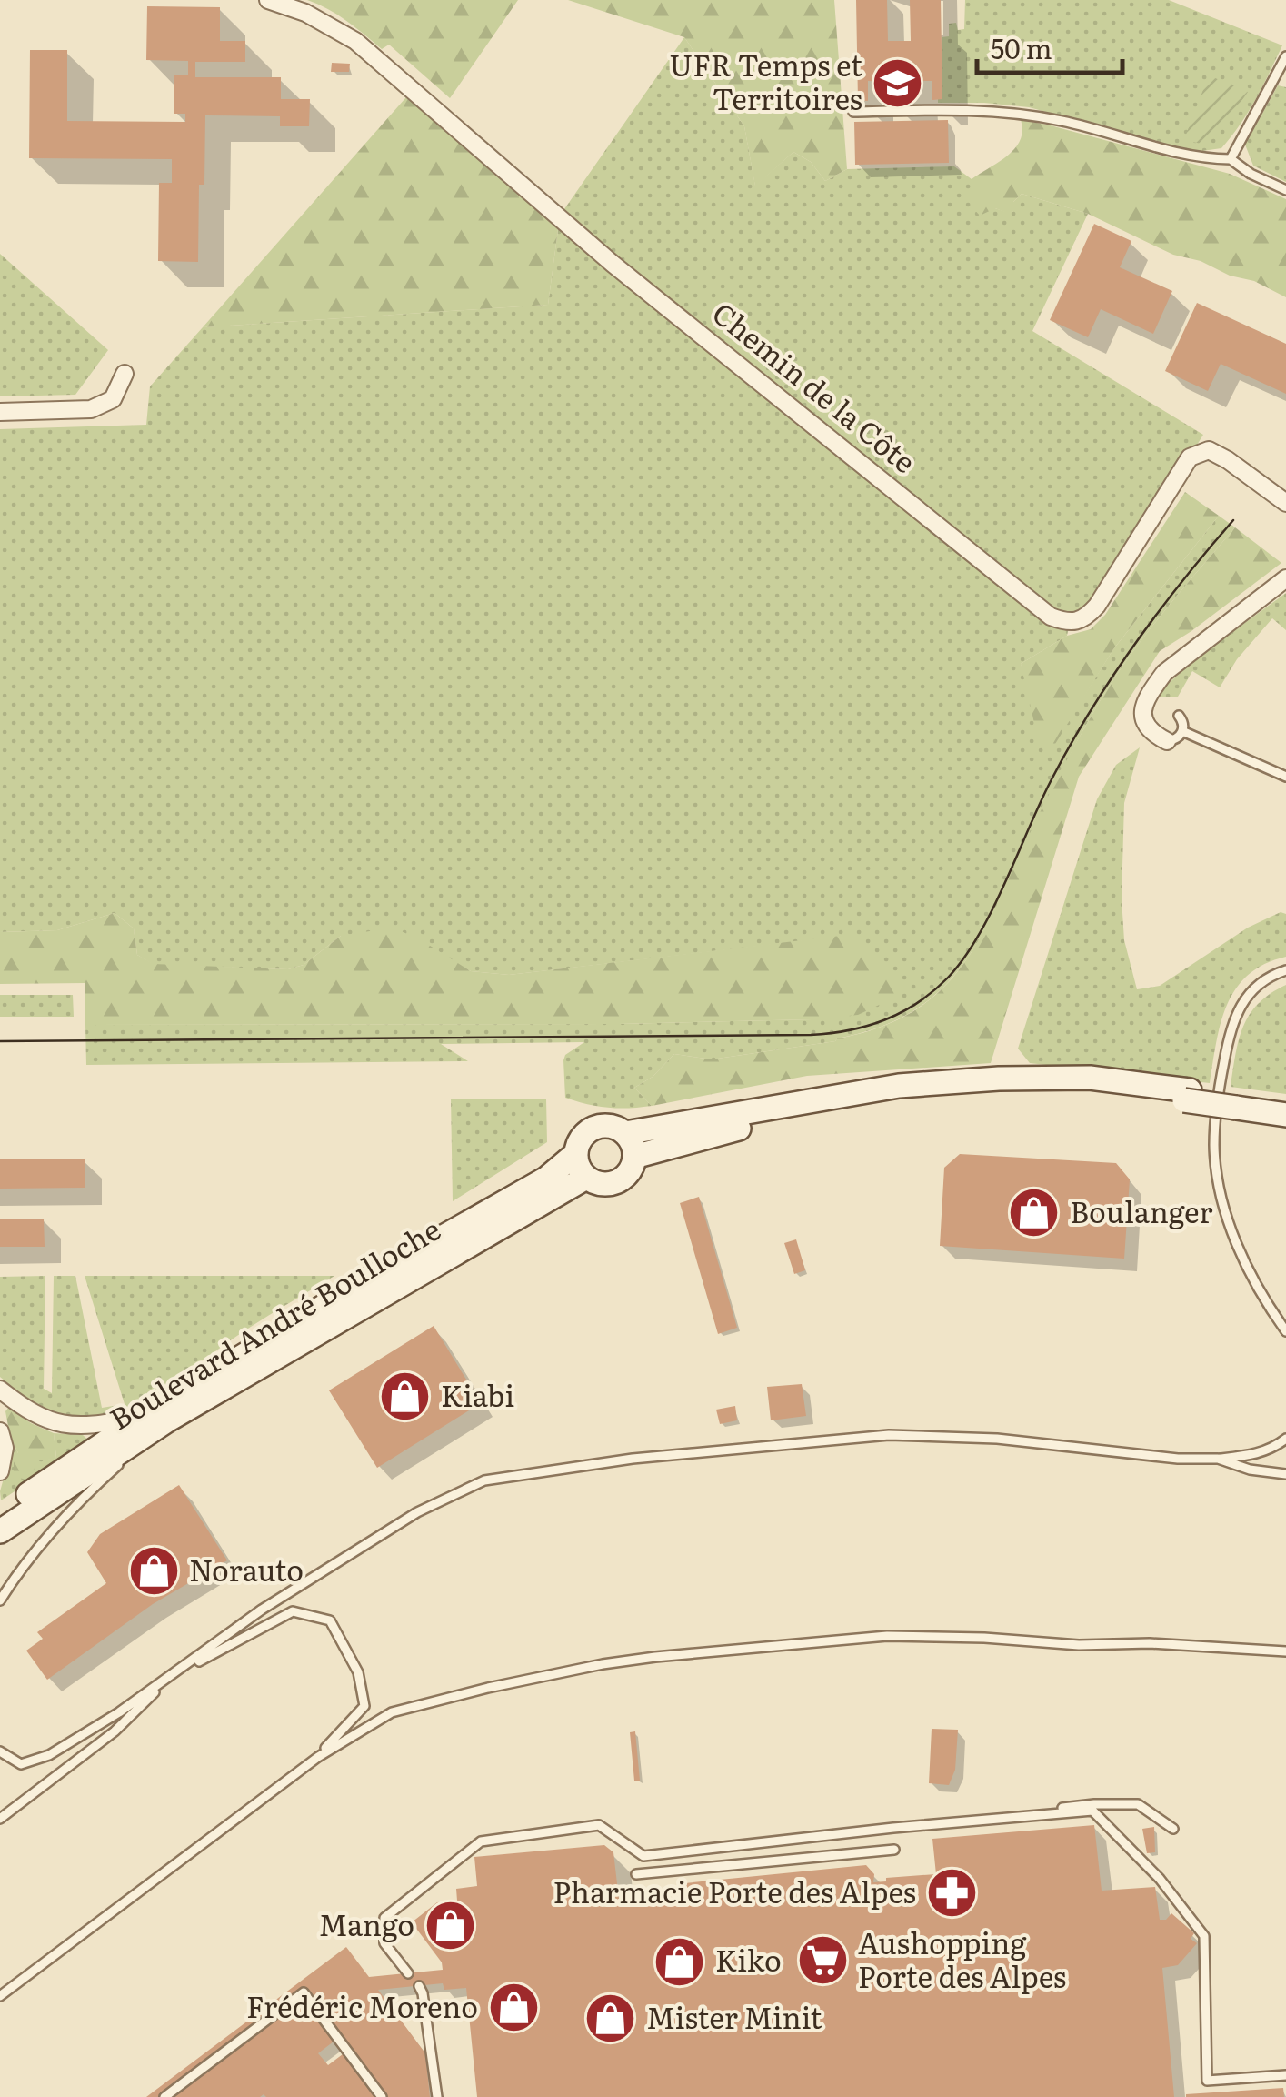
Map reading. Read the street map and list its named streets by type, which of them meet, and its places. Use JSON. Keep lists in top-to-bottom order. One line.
{"streets":{"main road":["Boulevard André Boulloche"],"street":["Chemin de la Côte"]},"places":{"school or university":["UFR Temps et Territoires"],"shop":["Boulanger","Kiabi","Norauto","Mango","Kiko","Frédéric Moreno","Mister Minit"],"pharmacy":["Pharmacie Porte des Alpes"],"supermarket":["Aushopping Porte des Alpes"]},"scale_bar":"50 m"}
